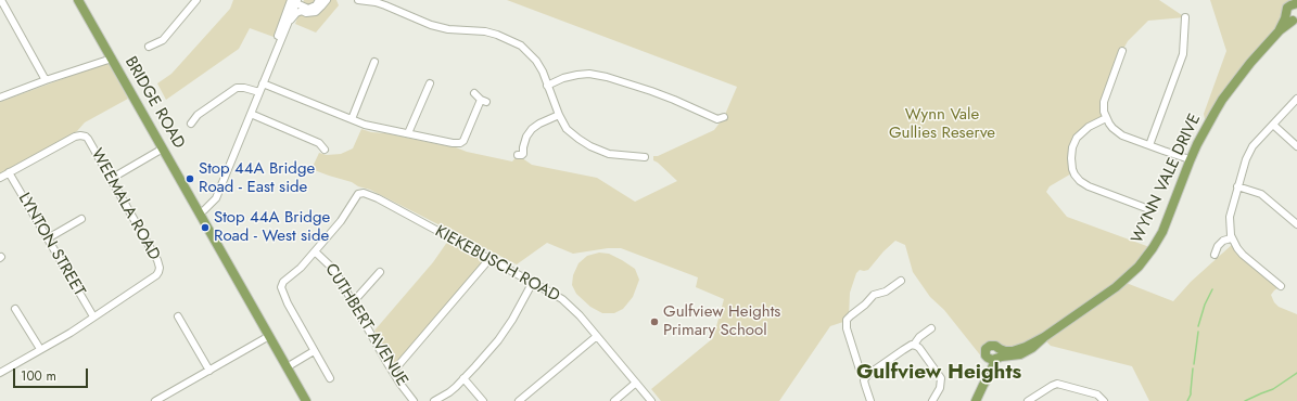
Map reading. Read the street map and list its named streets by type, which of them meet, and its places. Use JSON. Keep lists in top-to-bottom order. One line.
{"streets":{"main road":["BRIDGE ROAD","WYNN VALE DRIVE"],"street":["WEEMALA ROAD","LYNTON STREET","KIEKEBUSCH ROAD","CUTHBERT AVENUE"]},"crossings":[["WEEMALA ROAD","LYNTON STREET"],["KIEKEBUSCH ROAD","CUTHBERT AVENUE"]],"districts":["Gulfview Heights"],"parks":["Wynn Vale Gullies Reserve"],"places":["Stop 44A Bridge Road - East side","Stop 44A Bridge Road - West side","Gulfview Heights Primary School"],"scale_bar":"100 m"}
